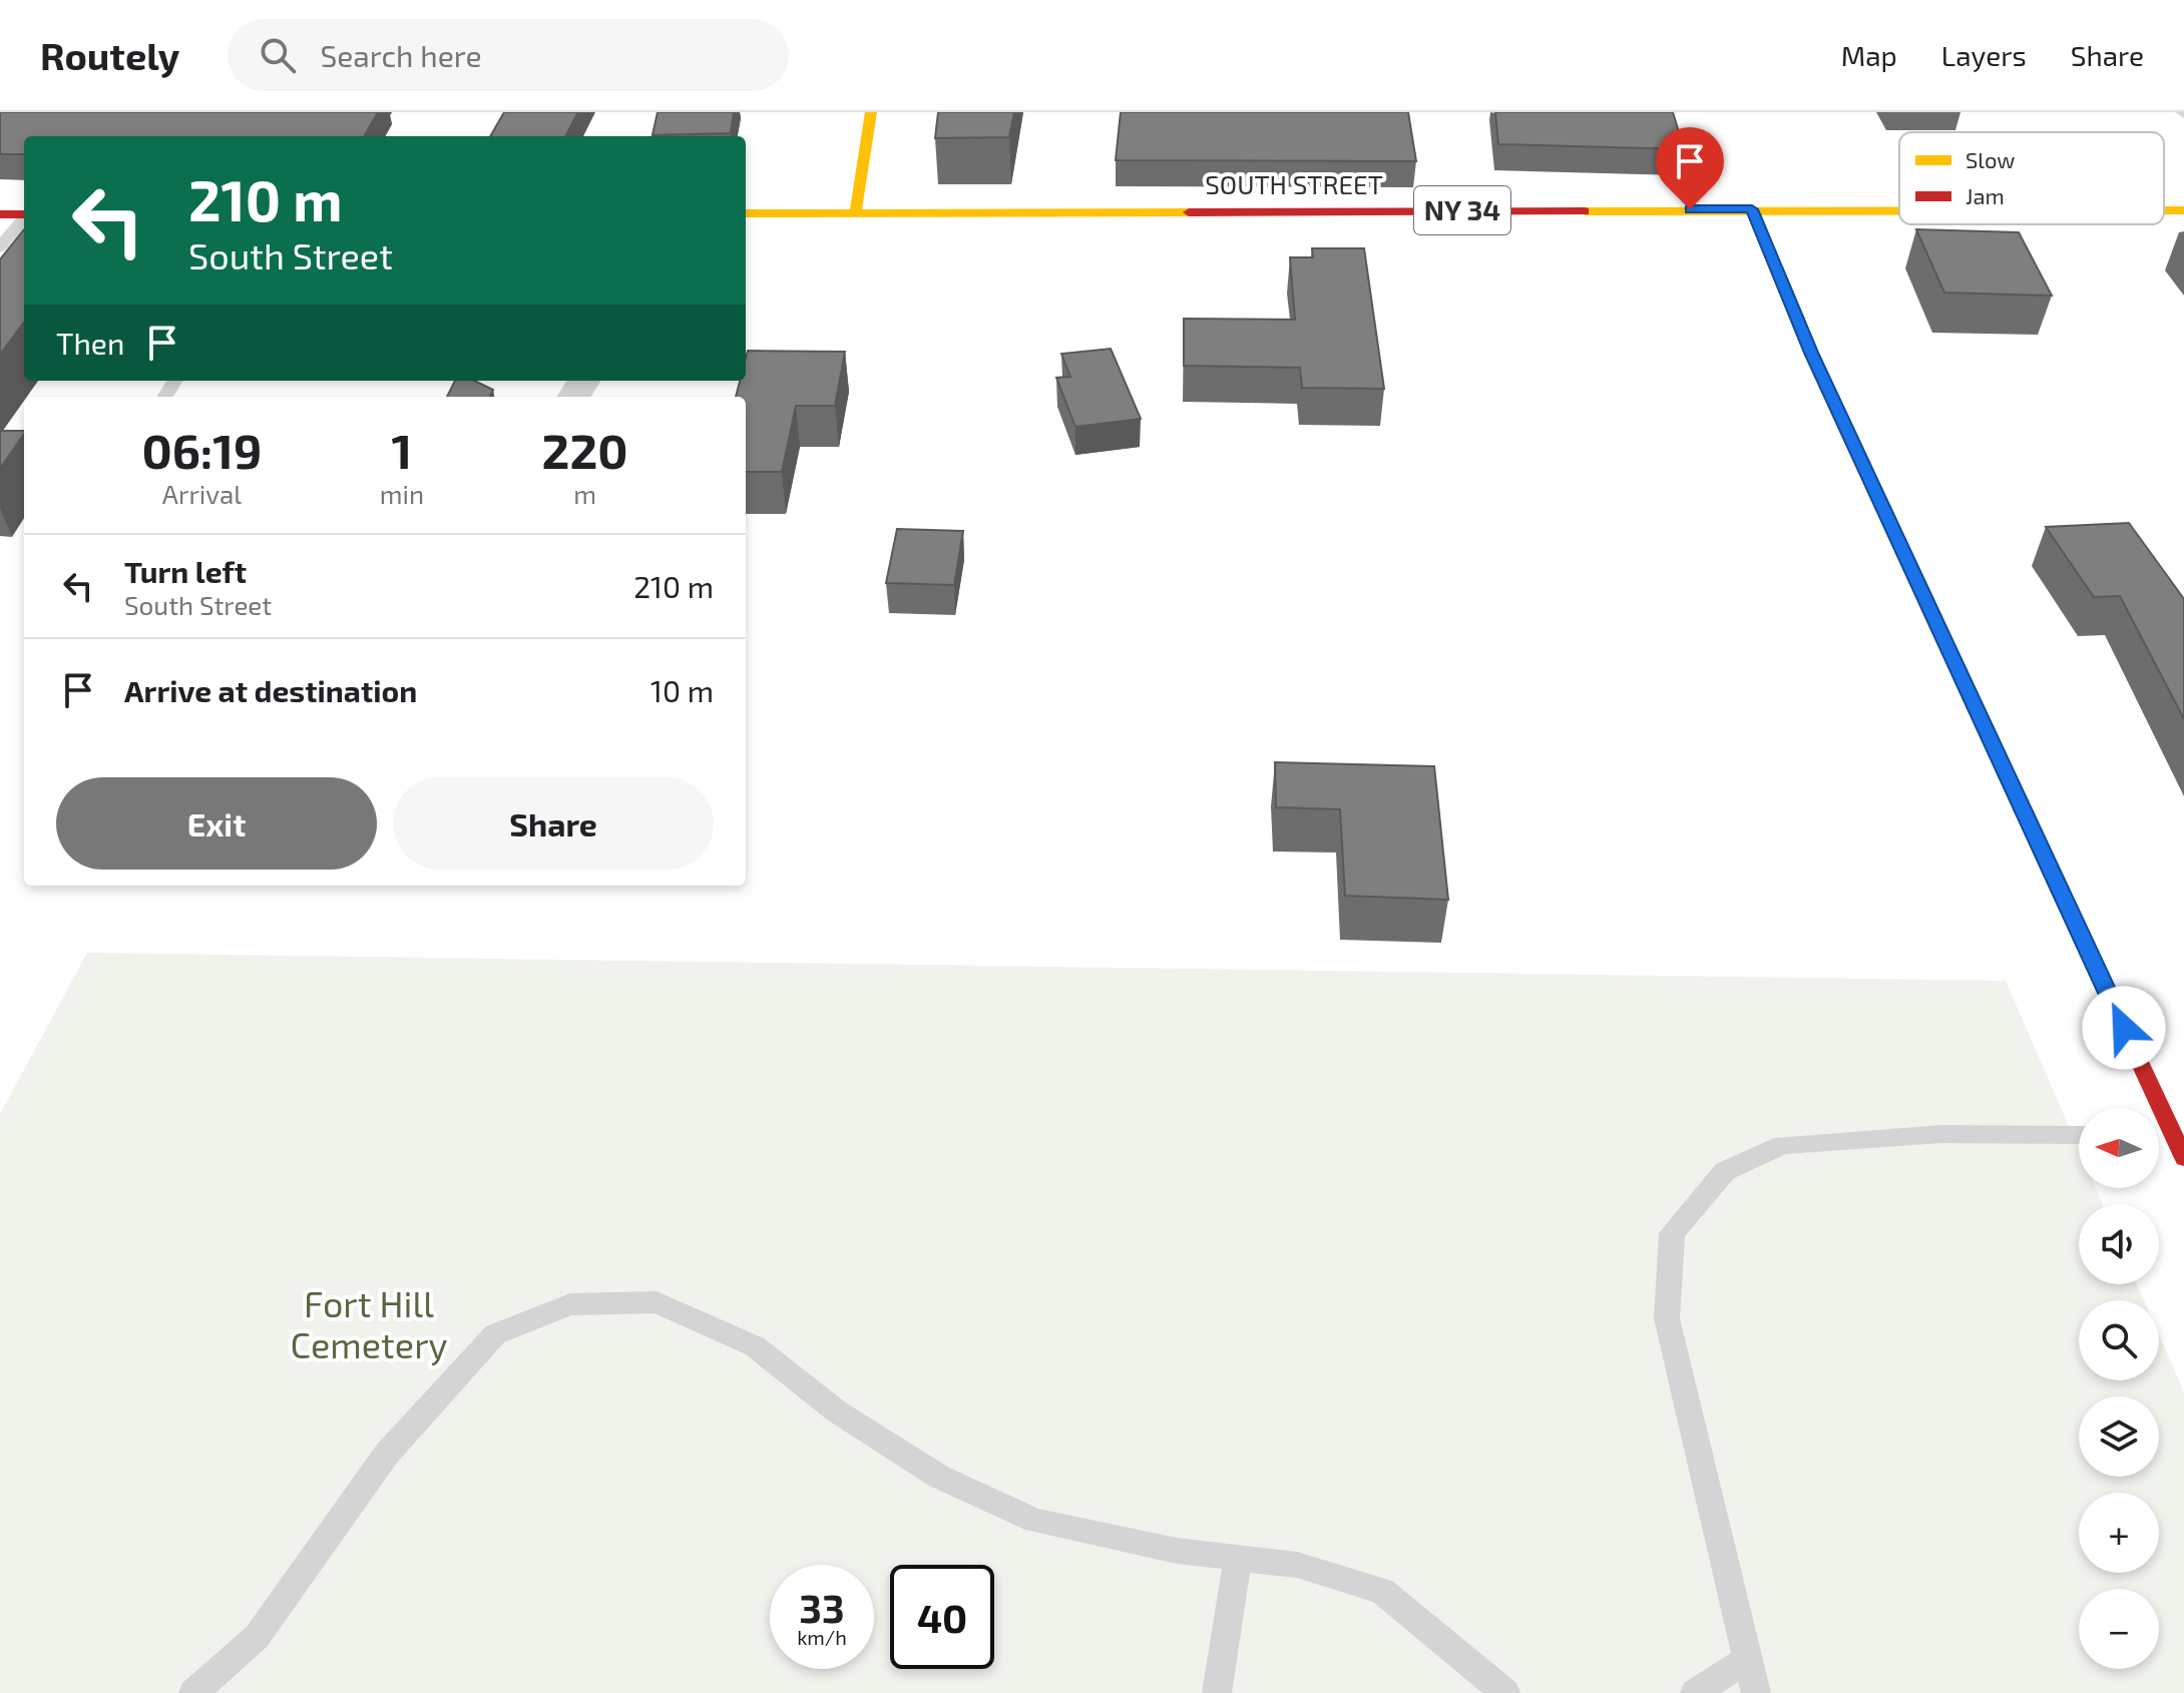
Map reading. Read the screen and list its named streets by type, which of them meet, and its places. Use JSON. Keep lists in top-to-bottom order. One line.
{"streets":{"main road":["SOUTH STREET","NY 34"]},"parks":["Fort Hill Cemetery"],"legend":["Slow","Jam"],"north":"left","page":{"header":"Routely","search":"Search here","nav":["Map","Layers","Share"],"turn":["210 m","South Street"],"then":"Then","eta":["06:19","Arrival","1","min","220","m"],"list":[{"name":"Turn left","note":"South Street","value":"210 m"},{"name":"Arrive at destination","value":"10 m"}],"buttons":["Exit","Share"],"map_buttons":["+","−"],"speed":"33 km/h","limit":"40"}}
